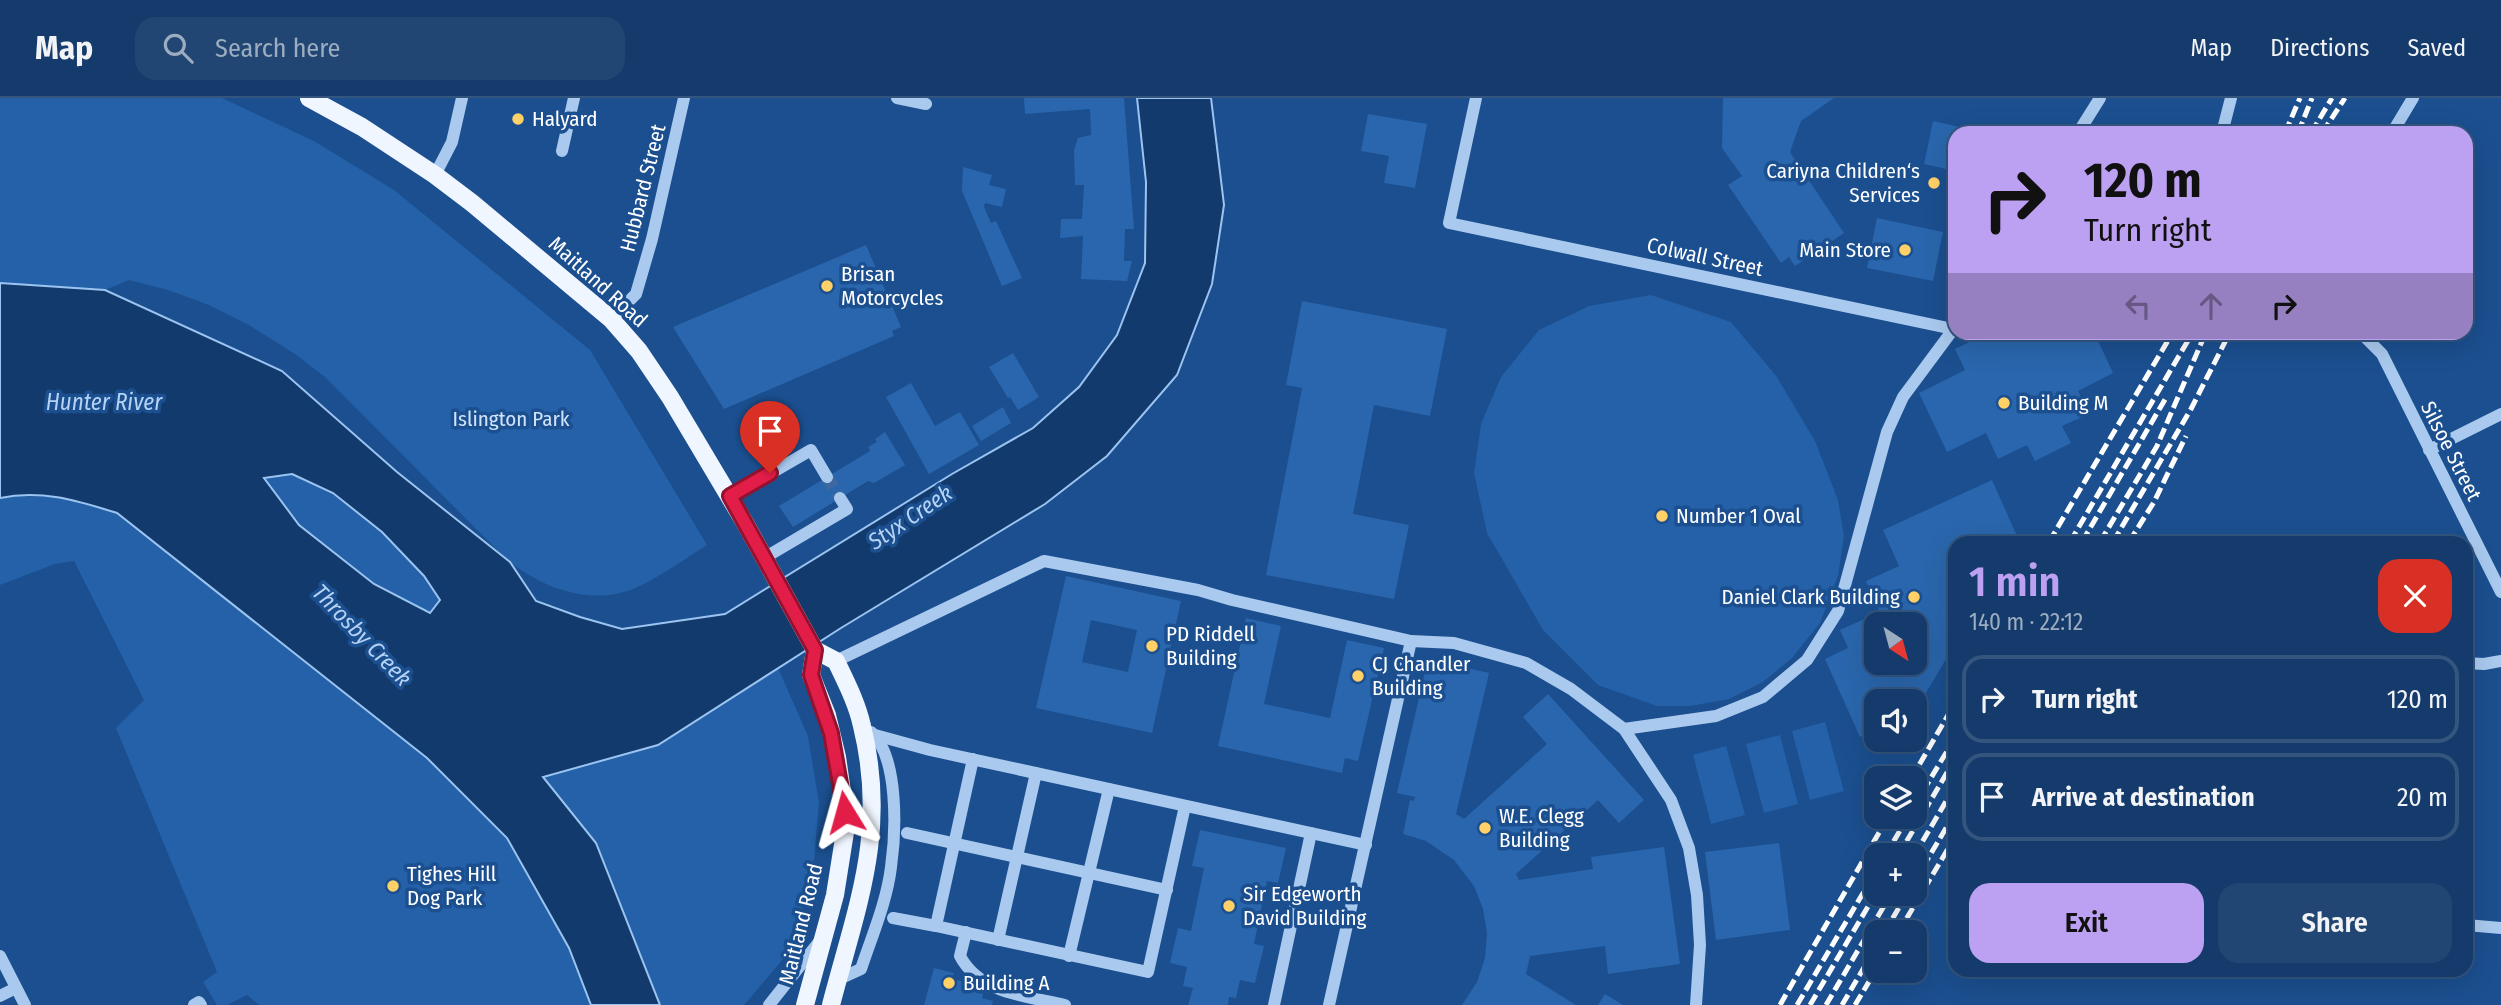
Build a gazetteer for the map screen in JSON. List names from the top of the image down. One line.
{"streets":{"main road":["Maitland Road"],"street":["Hubbard Street","Colwall Street","Silsoe Street"]},"crossings":[["Hubbard Street","Maitland Road"]],"water":["Hunter River","Styx Creek","Throsby Creek"],"parks":["Islington Park"],"places":["Halyard","Cariyna Children‘s Services","Main Store","Brisan Motorcycles","Building M","Number 1 Oval","Daniel Clark Building","PD Riddell Building","CJ Chandler Building","W.E. Clegg Building","Tighes Hill Dog Park","Sir Edgeworth David Building","Building A"],"north":"bottom right","page":{"header":"Map","search":"Search here","nav":["Map","Directions","Saved"],"turn":["120 m","Turn right"],"heading":["1 min","140 m · 22:12"],"map_buttons":["+","−"],"list":[{"name":"Turn right","value":"120 m"},{"name":"Arrive at destination","value":"20 m"}],"buttons":["Exit","Share"]}}
